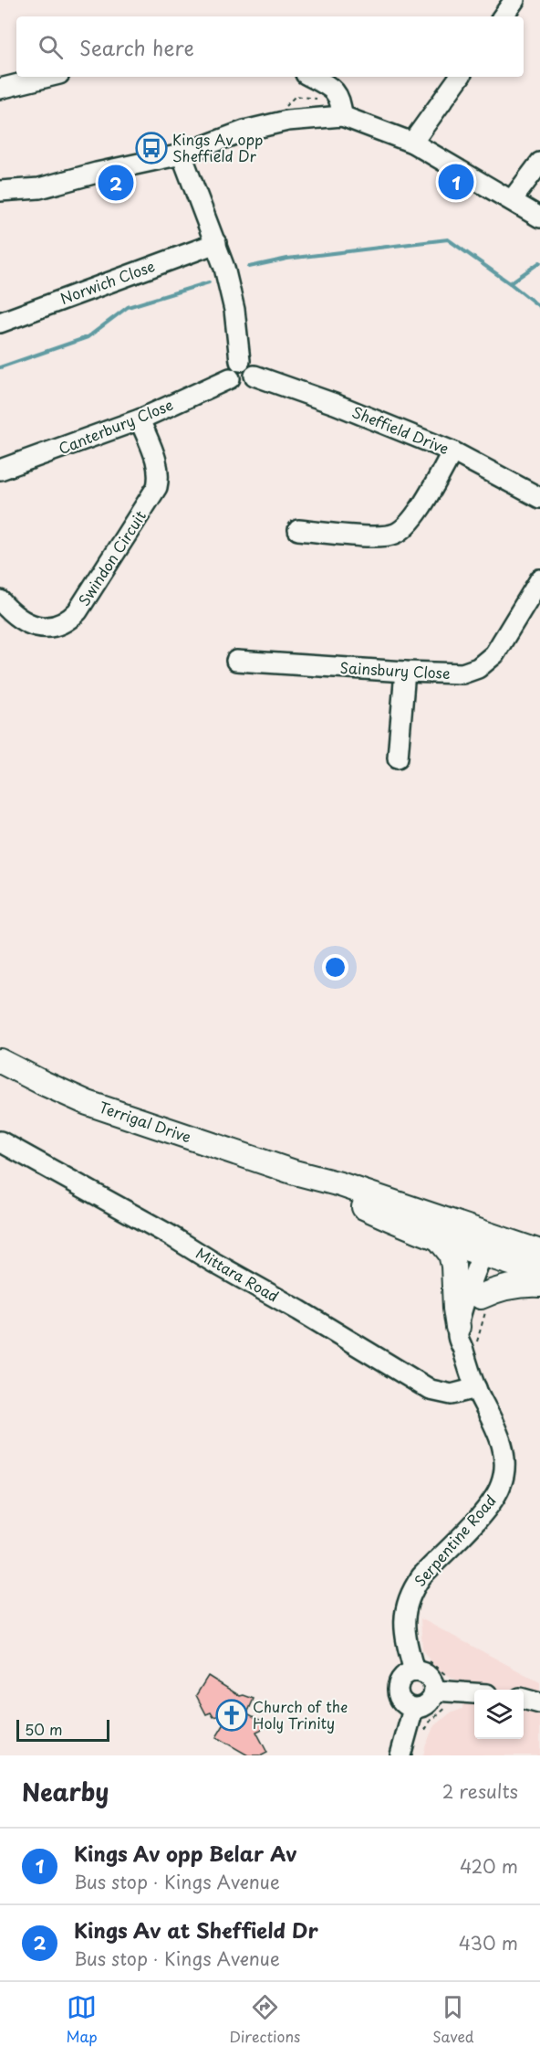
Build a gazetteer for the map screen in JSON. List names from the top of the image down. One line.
{"streets":{"main road":["Terrigal Drive"],"street":["Norwich Close","Canterbury Close","Sheffield Drive","Swindon Circuit","Sainsbury Close","Mittara Road","Serpentine Road"]},"crossings":[["Canterbury Close","Sheffield Drive"],["Canterbury Close","Swindon Circuit"],["Mittara Road","Serpentine Road"]],"places":{"bus stop":["Kings Av opp Sheffield Dr"],"church":["Church of the Holy Trinity"]},"scale_bar":"50 m","page":{"search":"Search here","pins":["1","2"],"scale":"50 m","heading":["Nearby","2 results"],"list":[{"mark":"1","name":"Kings Av opp Belar Av","note":"Bus stop · Kings Avenue","value":"420 m"},{"mark":"2","name":"Kings Av at Sheffield Dr","note":"Bus stop · Kings Avenue","value":"430 m"}],"nav":["Map","Directions","Saved"]}}
